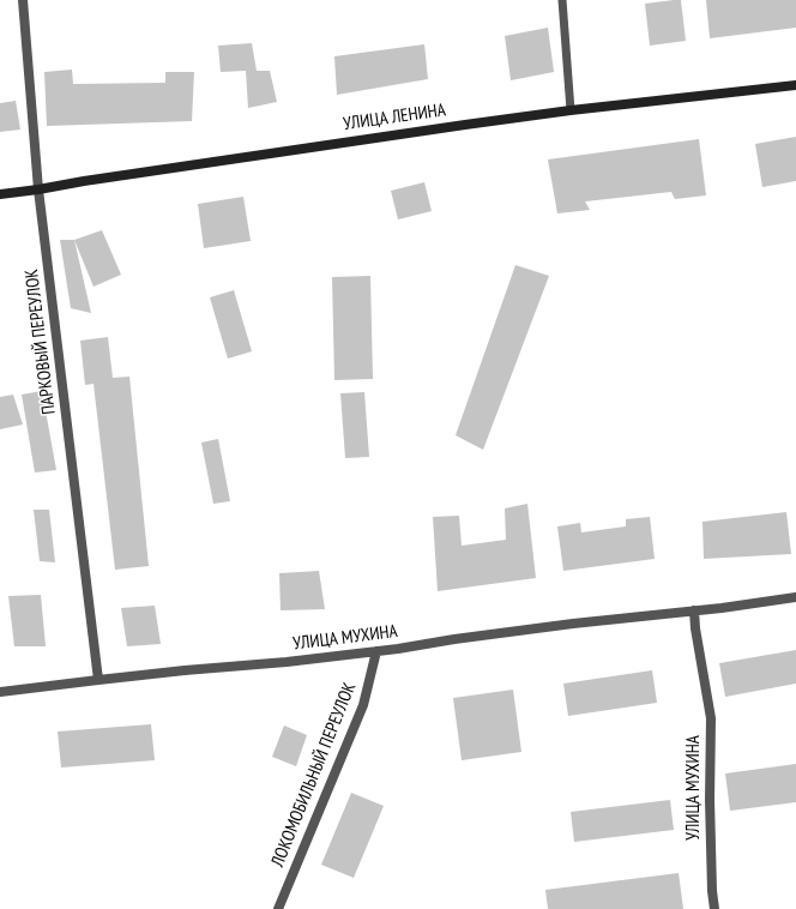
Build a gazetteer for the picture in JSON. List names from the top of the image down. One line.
{"streets":{"main road":["УЛИЦА ЛЕНИНА"],"street":["ПАРКОВЫЙ ПЕРЕУЛОК","УЛИЦА МУХИНА","ЛОКОМОБИЛЬНЫЙ ПЕРЕУЛОК"]},"crossings":[["УЛИЦА ЛЕНИНА","ПАРКОВЫЙ ПЕРЕУЛОК"],["ПАРКОВЫЙ ПЕРЕУЛОК","УЛИЦА МУХИНА"],["УЛИЦА МУХИНА","ЛОКОМОБИЛЬНЫЙ ПЕРЕУЛОК"]]}
